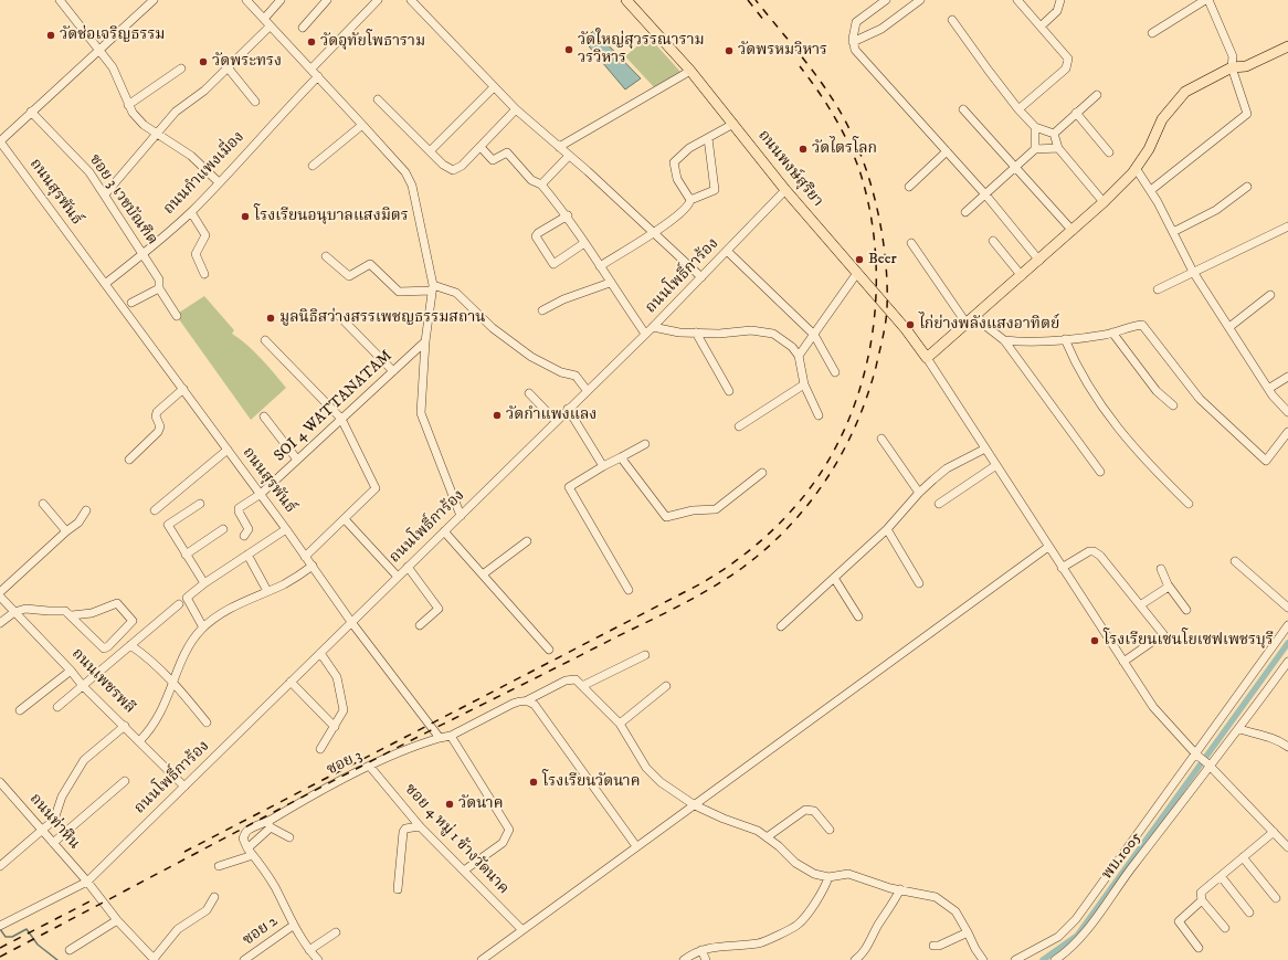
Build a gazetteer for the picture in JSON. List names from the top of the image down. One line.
{"streets":{"main road":["ถนนพงษ์สุริยา"],"street":["ถนนกำแพงเมี่อง","ถนนสุรพันธ์","ซอย 3 เวชบัณฑิต","ถนนโพธิ์การ้อง","SOI 4 WATTANATAM","ถนนเพชรพลี","ซอย 3","ถนนท่าหิน","ซอย 4 หมู่ 1 ข้างวัดนาค","พบ.1005","ซอย 2"]},"crossings":[["ถนนพงษ์สุริยา","ถนนโพธิ์การ้อง"],["ถนนกำแพงเมี่อง","ถนนสุรพันธ์"],["ถนนกำแพงเมี่อง","ซอย 3 เวชบัณฑิต"],["ถนนสุรพันธ์","ถนนโพธิ์การ้อง"],["ถนนสุรพันธ์","SOI 4 WATTANATAM"],["ถนนสุรพันธ์","ซอย 3"],["ถนนโพธิ์การ้อง","ถนนเพชรพลี"],["ถนนโพธิ์การ้อง","ถนนท่าหิน"],["ซอย 3","ซอย 4 หมู่ 1 ข้างวัดนาค"]],"places":["วัดช่อเจริญธรรม","วัดอุทัยโพธาราม","วัดใหญ่สุวรรณาราม วรวิหาร","วัดพรหมวิหาร","วัดพระทรง","วัดไตรโลก","โรงเรียนอนุบาลแสงมิตร","Beer","มูลนิธิสว่างสรรเพชญธรรมสถาน","ไก่ย่างพลังแสงอาทิตย์","วัดกำแพงแลง","โรงเรียนเซนโยเซฟเพชรบุรี","โรงเรียนวัดนาค","วัดนาค"]}
